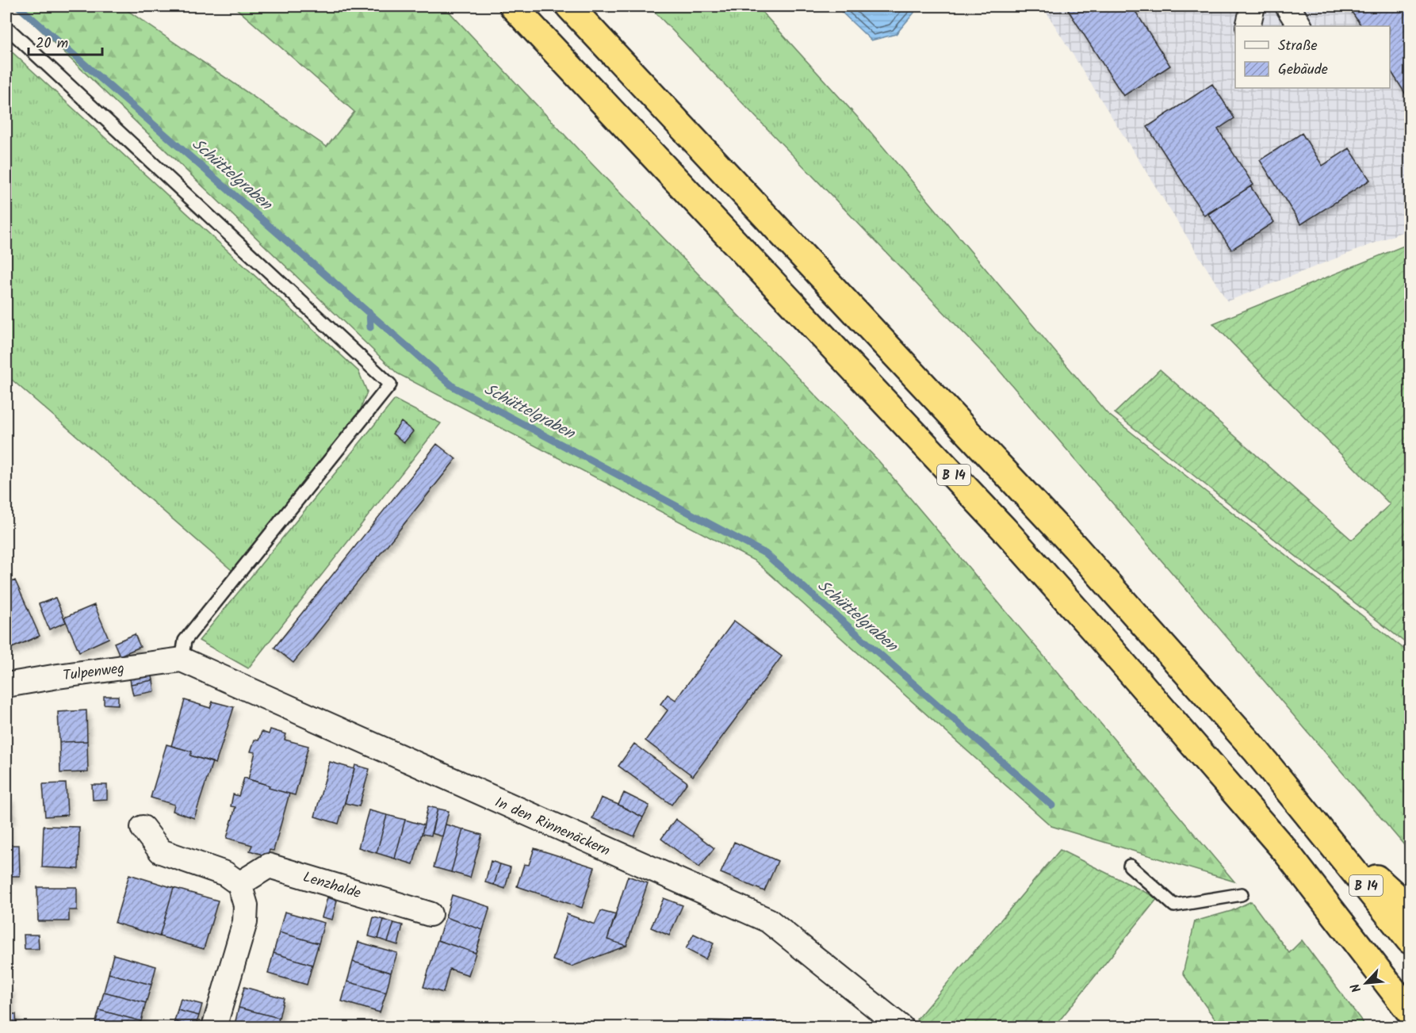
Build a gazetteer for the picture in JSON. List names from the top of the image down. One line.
{"streets":{"highway":["B 14"],"street":["Tulpenweg","In den Rinnenäckern","Lenzhalde"]},"crossings":[["Tulpenweg","In den Rinnenäckern"]],"water":["Schüttelgraben"],"legend":["Straße","Gebäude"],"scale_bar":"20 m","north":"bottom left"}
